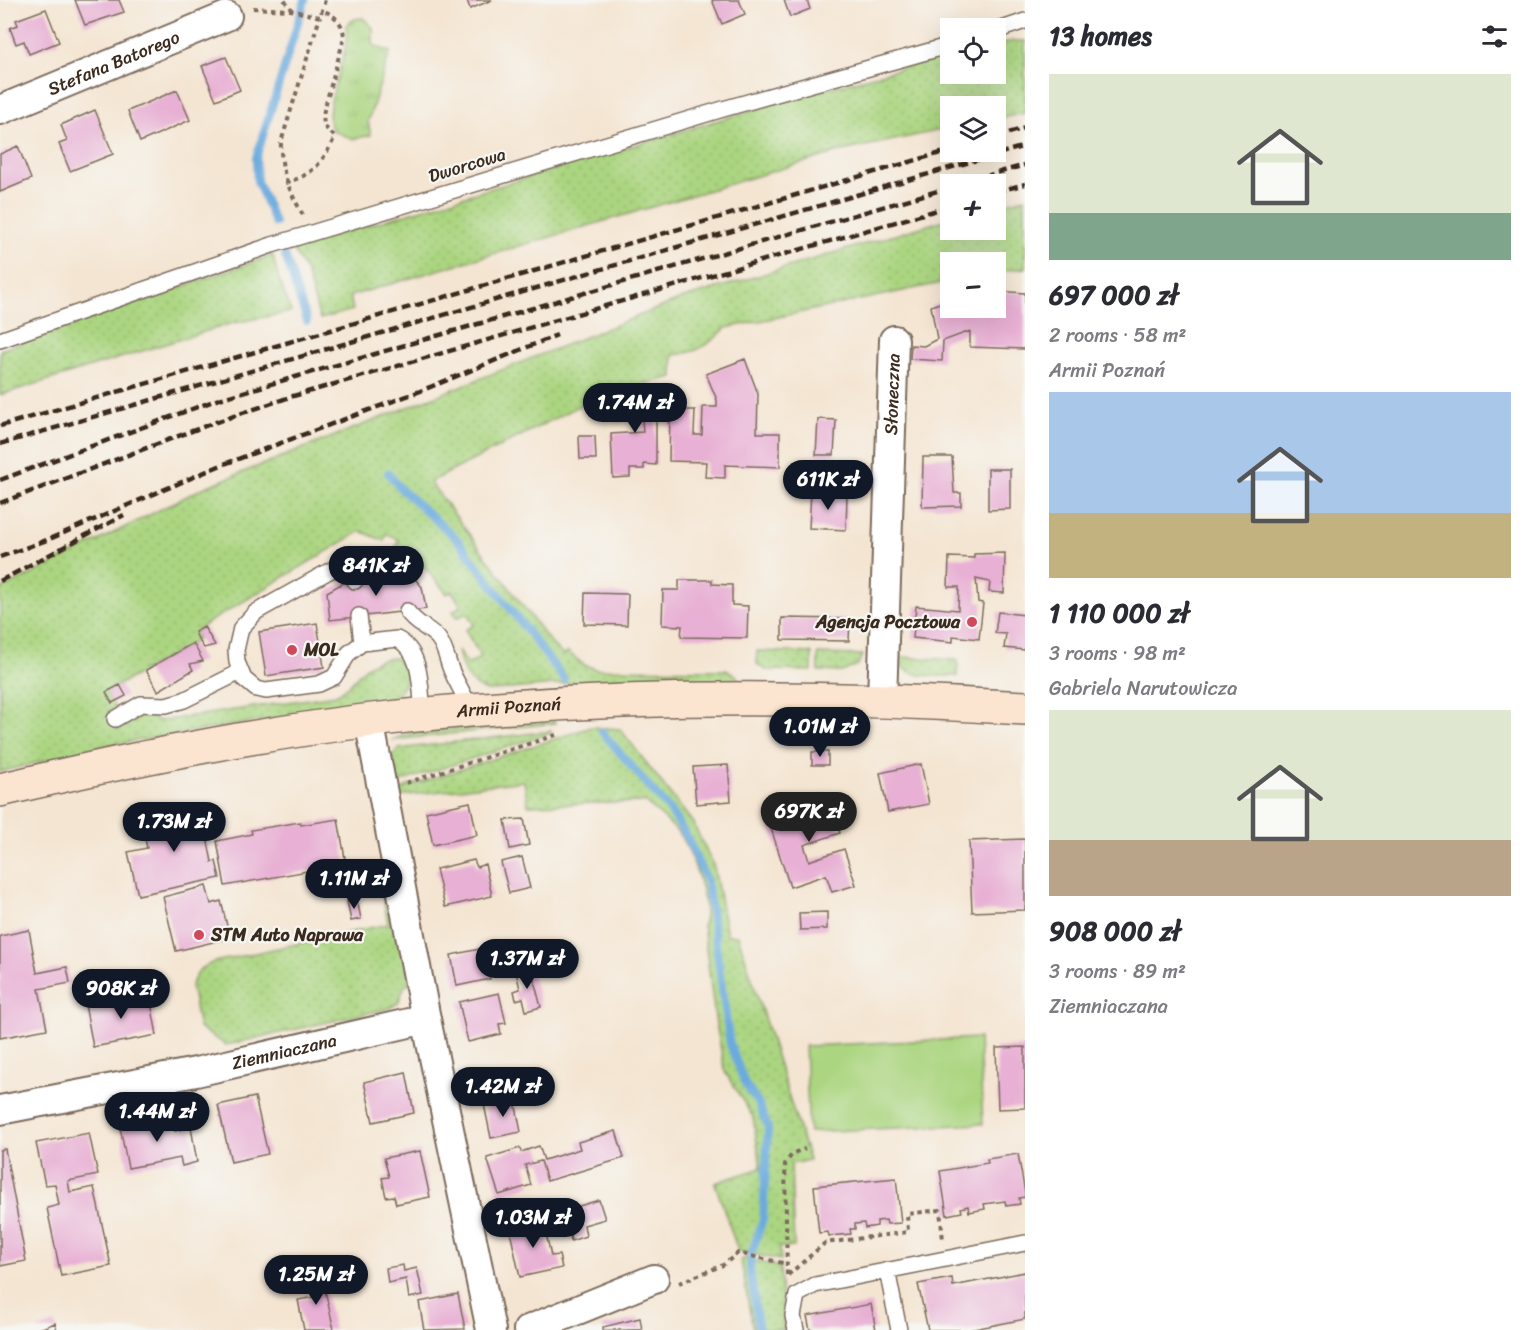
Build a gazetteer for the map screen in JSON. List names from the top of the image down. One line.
{"streets":{"main road":["Armii Poznań"],"street":["Stefana Batorego","Słoneczna","Ziemniaczana"],"lane":["Dworcowa"]},"crossings":[["Słoneczna","Armii Poznań"]],"places":["Agencja Pocztowa","MOL","STM Auto Naprawa"],"page":{"heading":"13 homes","map_buttons":["+","−"],"list":[{"name":"697 000 zł","note":"2 rooms · 58 m² · Armii Poznań"},{"name":"1 110 000 zł","note":"3 rooms · 98 m² · Gabriela Narutowicza"},{"name":"908 000 zł","note":"3 rooms · 89 m² · Ziemniaczana"}],"price":["1.74M zł","611K zł","841K zł","1.01M zł","697K zł","1.73M zł","1.11M zł","1.37M zł","908K zł","1.42M zł","1.44M zł","1.03M zł","1.25M zł"]}}
